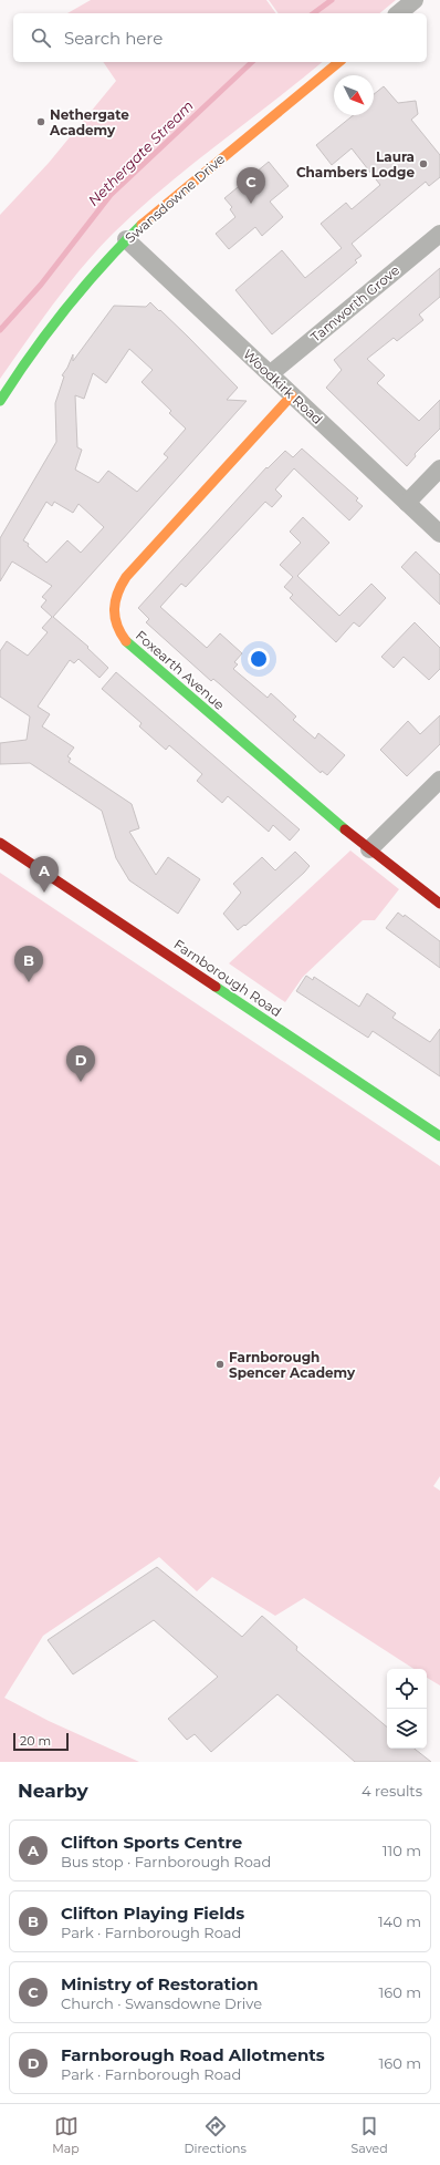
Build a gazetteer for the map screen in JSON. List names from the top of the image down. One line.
{"streets":{"street":["Swansdowne Drive","Tamworth Grove","Woodkirk Road","Foxearth Avenue","Farnborough Road"]},"crossings":[["Swansdowne Drive","Woodkirk Road"],["Tamworth Grove","Woodkirk Road"],["Woodkirk Road","Foxearth Avenue"]],"water":["Nethergate Stream"],"places":["Nethergate Academy","Laura Chambers Lodge","Farnborough Spencer Academy"],"scale_bar":"20 m","north":"bottom right","page":{"search":"Search here","pins":["C","A","B","D"],"scale":"20 m","heading":["Nearby","4 results"],"list":[{"mark":"A","name":"Clifton Sports Centre","note":"Bus stop · Farnborough Road","value":"110 m"},{"mark":"B","name":"Clifton Playing Fields","note":"Park · Farnborough Road","value":"140 m"},{"mark":"C","name":"Ministry of Restoration","note":"Church · Swansdowne Drive","value":"160 m"},{"mark":"D","name":"Farnborough Road Allotments","note":"Park · Farnborough Road","value":"160 m"}],"nav":["Map","Directions","Saved"]}}
